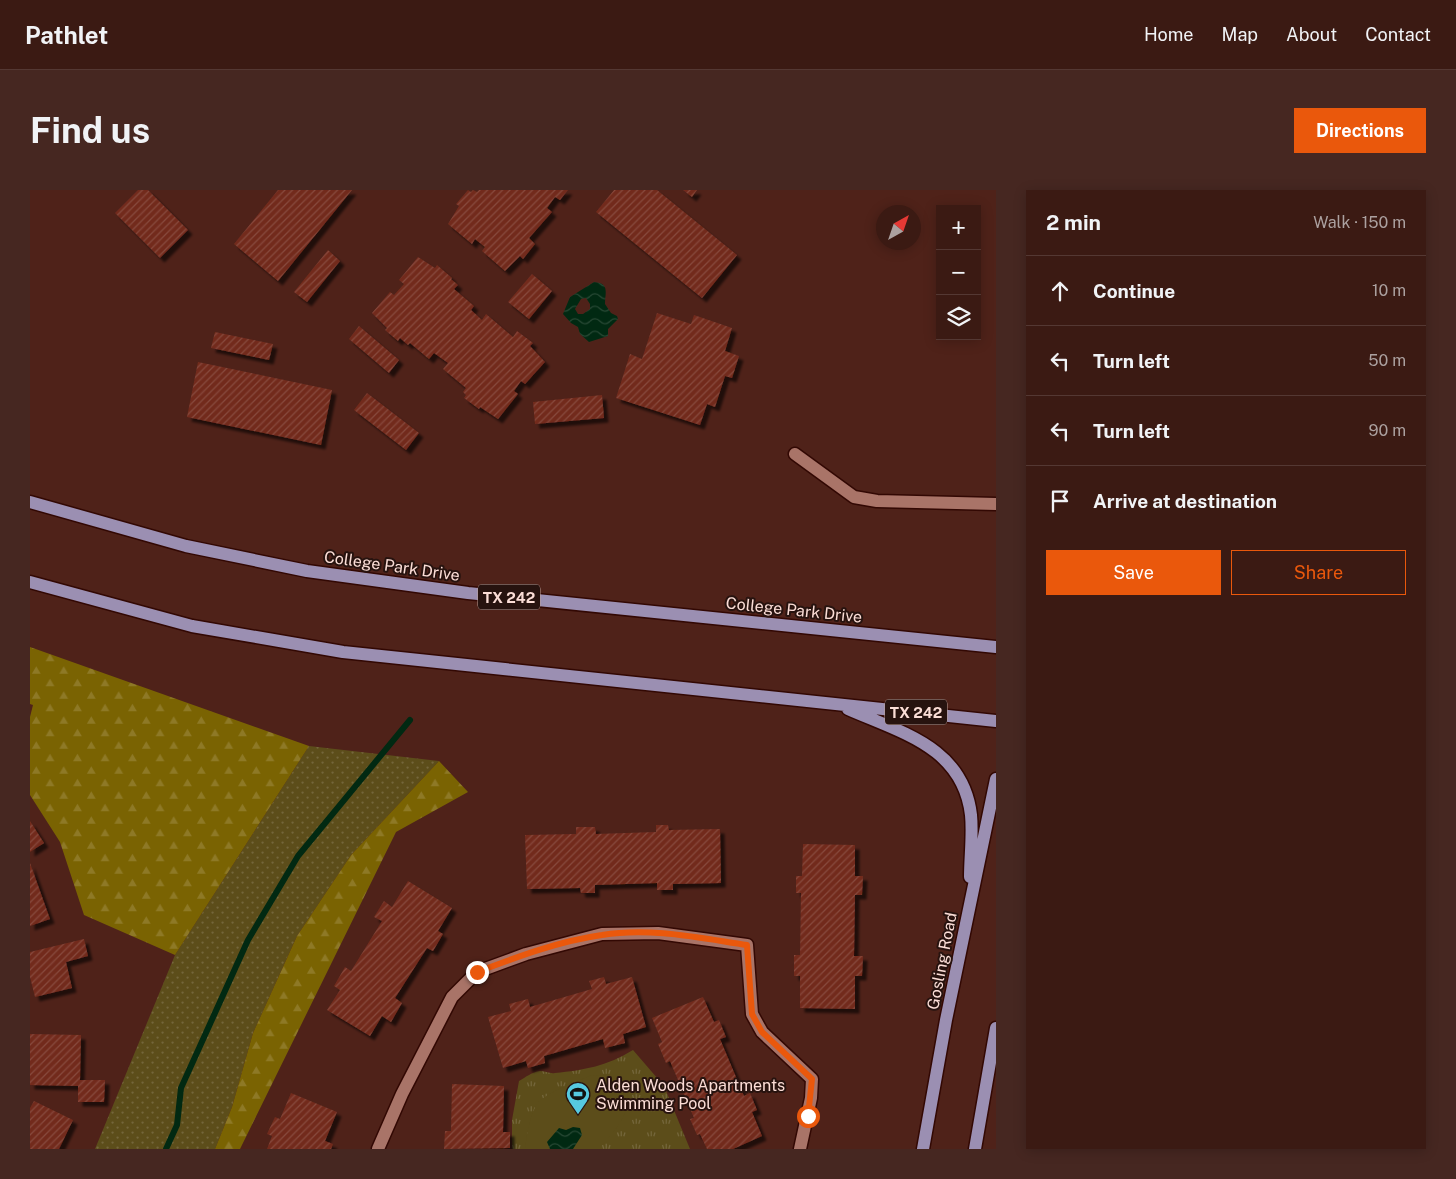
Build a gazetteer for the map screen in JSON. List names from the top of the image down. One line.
{"streets":{"main road":["College Park Drive","TX 242","Gosling Road"]},"places":{"sports":["Alden Woods Apartments Swimming Pool"]},"north":"top right","page":{"header":"Pathlet","nav":["Home","Map","About","Contact"],"buttons":["Directions",["Save","Share"]],"title":"Find us","heading":["2 min","Walk · 150 m"],"map_buttons":["+","−"],"list":[["Continue","10 m"],["Turn left","50 m"],["Turn left","90 m"],"Arrive at destination"]}}
